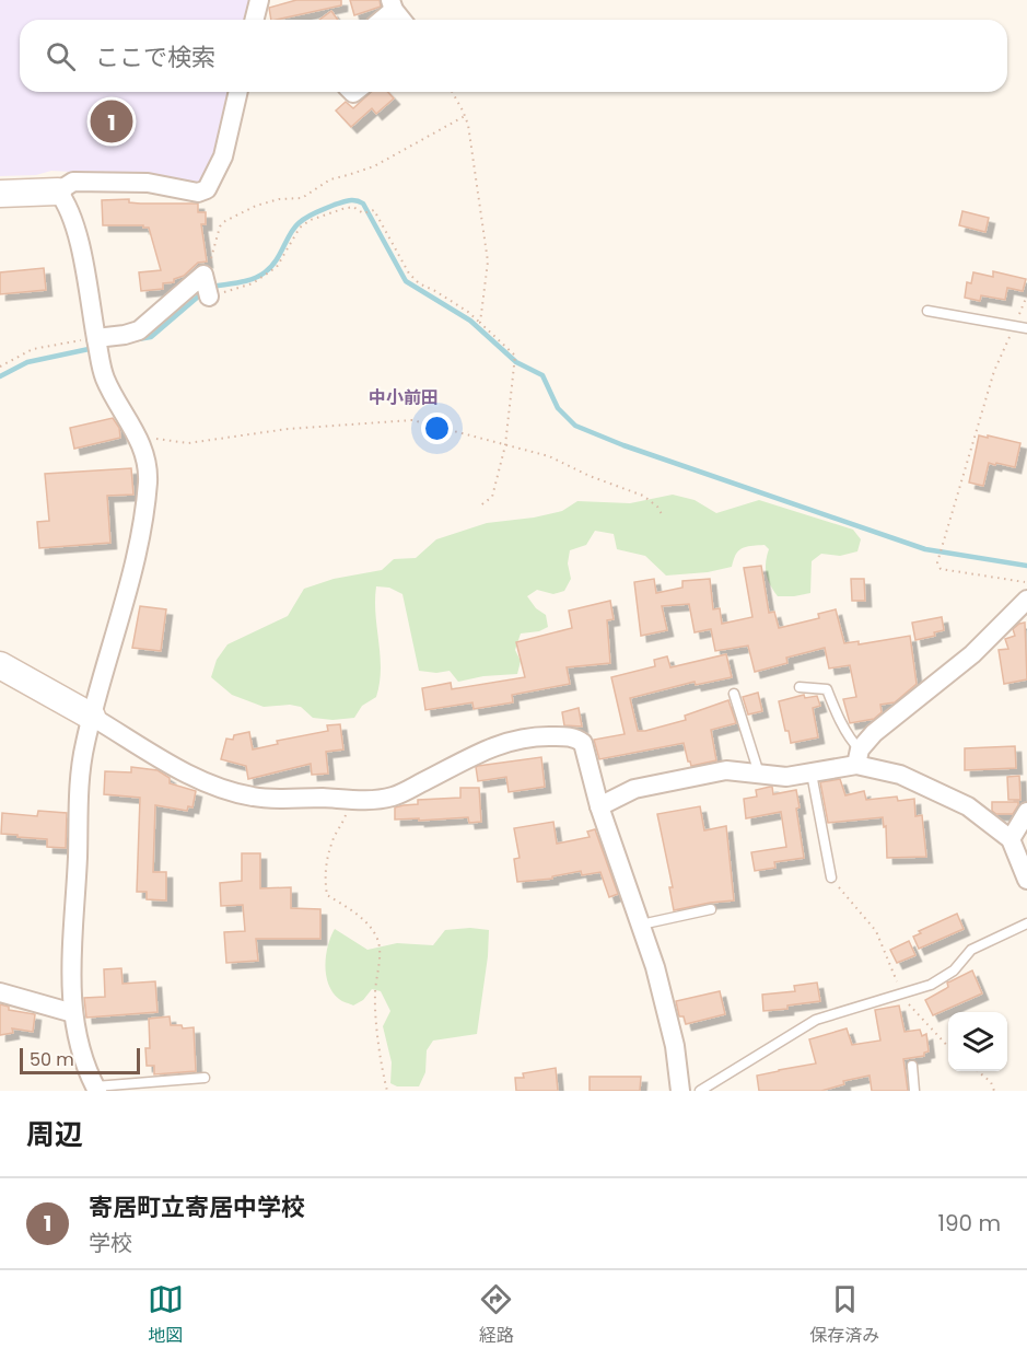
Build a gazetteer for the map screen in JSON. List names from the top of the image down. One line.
{"districts":["中小前田"],"scale_bar":"50 m","page":{"search":"ここで検索","pins":"1","scale":"50 m","heading":"周辺","list":[{"mark":"1","name":"寄居町立寄居中学校","note":"学校","value":"190 m"}],"nav":["地図","経路","保存済み"]}}
